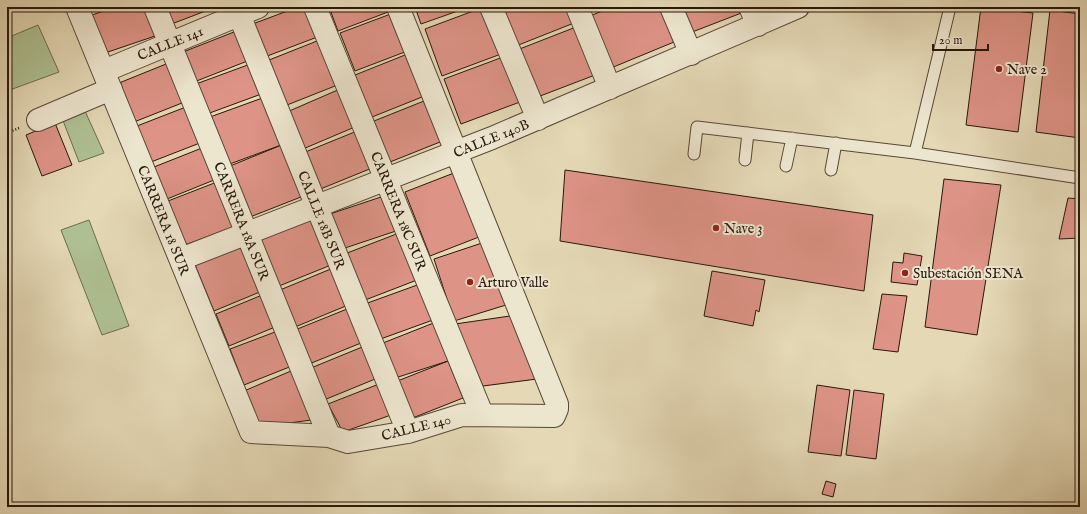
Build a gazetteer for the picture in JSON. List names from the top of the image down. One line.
{"streets":{"street":["CALLE 141","CALLE 140B","CARRERA 18C SUR","CARRERA 18 SUR","CALLE 18B SUR","CARRERA 18A SUR","CALLE 140"]},"crossings":[["CALLE 141","CARRERA 18 SUR"],["CALLE 141","CALLE 18B SUR"],["CALLE 141","CARRERA 18A SUR"],["CALLE 140B","CARRERA 18C SUR"],["CALLE 140B","CARRERA 18 SUR"],["CALLE 140B","CALLE 18B SUR"],["CALLE 140B","CARRERA 18A SUR"],["CALLE 140B","CALLE 140"],["CARRERA 18C SUR","CALLE 140"],["CARRERA 18 SUR","CALLE 140"],["CALLE 18B SUR","CALLE 140"],["CARRERA 18A SUR","CALLE 140"]],"places":["Nave 2","Nave 3","Subestación SENA","Arturo Valle"],"scale_bar":"20 m"}
